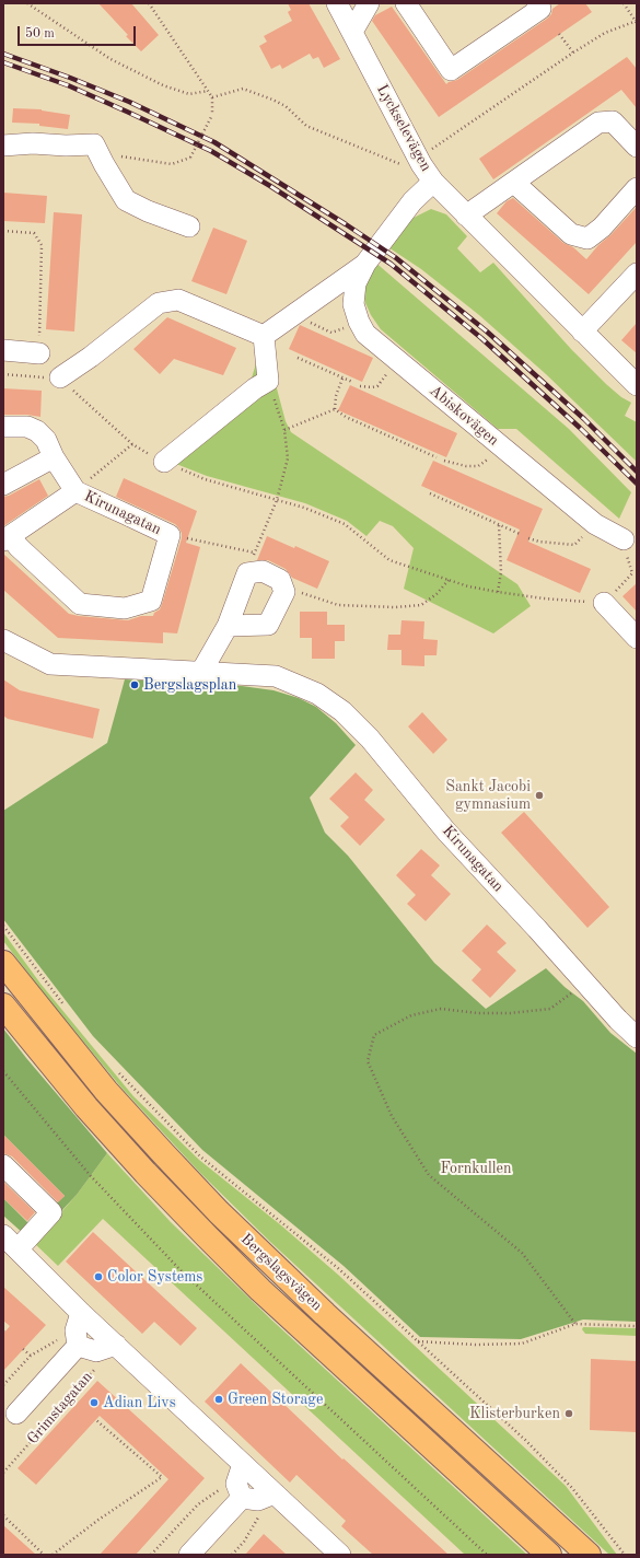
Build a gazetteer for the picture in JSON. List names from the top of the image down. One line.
{"streets":{"main road":["Bergslagsvägen"],"street":["Lyckselevägen","Abiskovägen","Kirunagatan"],"path":["Grimstagatan"]},"crossings":[["Lyckselevägen","Abiskovägen"]],"parks":["Fornkullen"],"places":["Bergslagsplan","Sankt Jacobi gymnasium","Color Systems","Green Storage","Adian Livs","Klisterburken"],"scale_bar":"50 m"}
